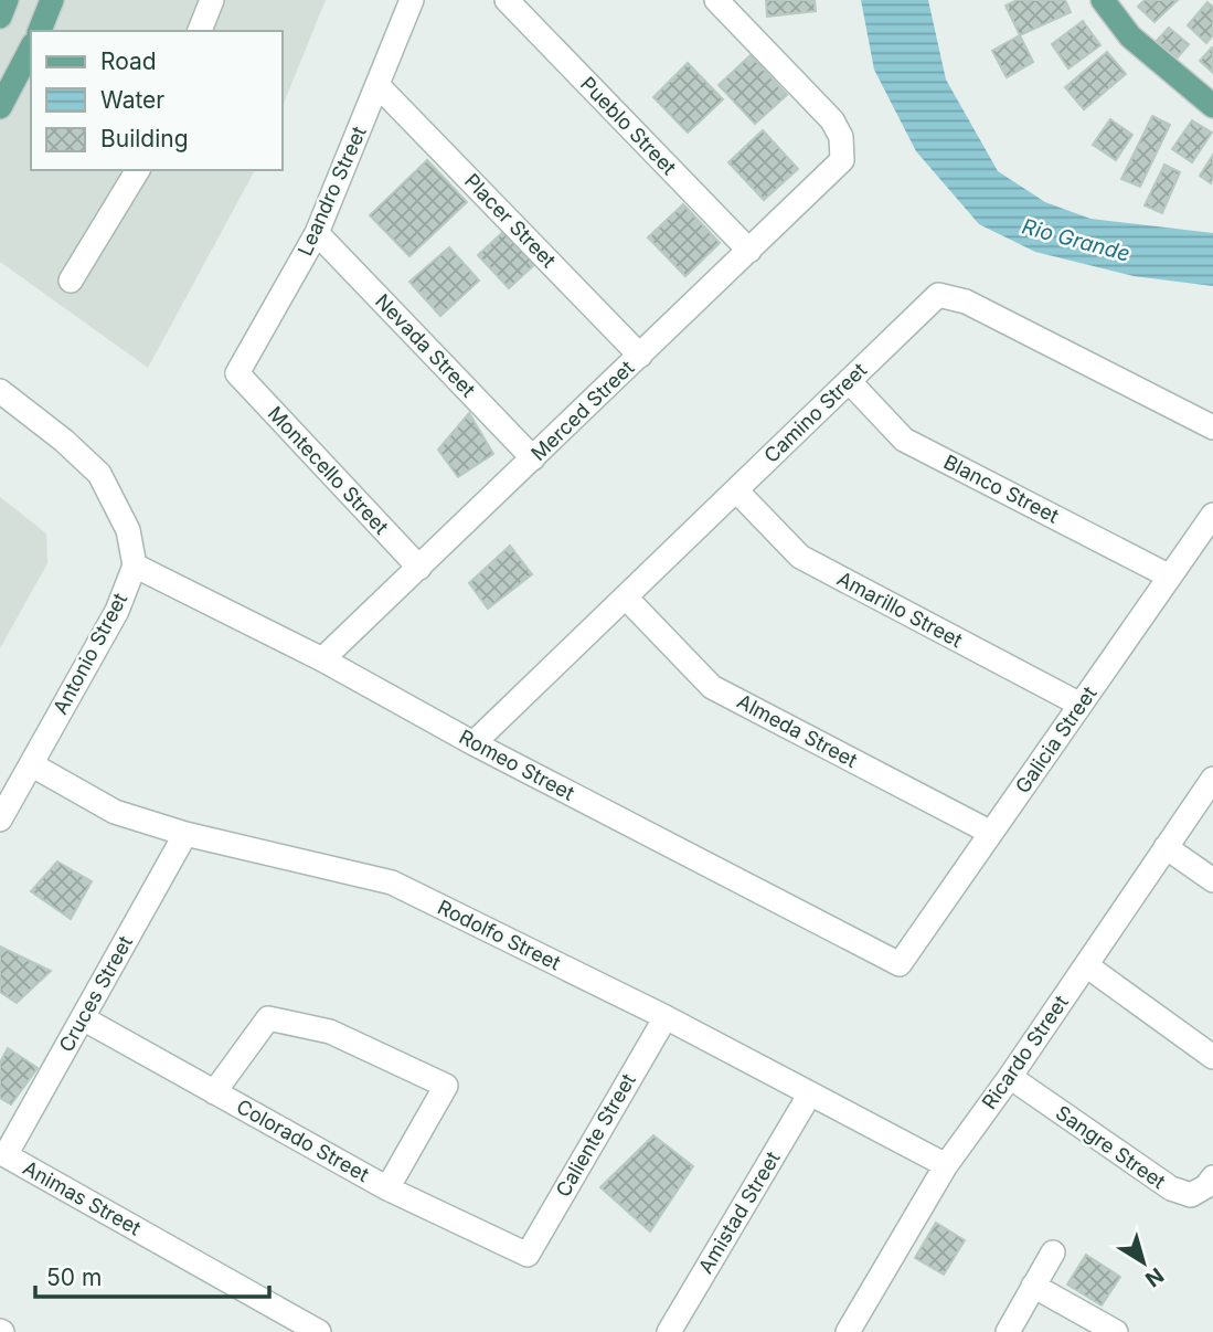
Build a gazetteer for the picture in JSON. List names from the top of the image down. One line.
{"streets":{"street":["Pueblo Street","Leandro Street","Placer Street","Nevada Street","Merced Street","Camino Street","Montecello Street","Blanco Street","Amarillo Street","Antonio Street","Almeda Street","Galicia Street","Romeo Street","Rodolfo Street","Cruces Street","Ricardo Street","Caliente Street","Colorado Street","Sangre Street","Animas Street","Amistad Street"]},"crossings":[["Pueblo Street","Merced Street"],["Leandro Street","Placer Street"],["Leandro Street","Nevada Street"],["Leandro Street","Montecello Street"],["Placer Street","Merced Street"],["Nevada Street","Merced Street"],["Merced Street","Montecello Street"],["Merced Street","Romeo Street"],["Camino Street","Blanco Street"],["Camino Street","Amarillo Street"],["Camino Street","Almeda Street"],["Camino Street","Romeo Street"],["Blanco Street","Galicia Street"],["Amarillo Street","Galicia Street"],["Antonio Street","Romeo Street"],["Antonio Street","Rodolfo Street"],["Almeda Street","Galicia Street"],["Galicia Street","Romeo Street"],["Rodolfo Street","Cruces Street"],["Rodolfo Street","Ricardo Street"],["Rodolfo Street","Caliente Street"],["Rodolfo Street","Amistad Street"],["Cruces Street","Colorado Street"],["Cruces Street","Animas Street"],["Ricardo Street","Sangre Street"],["Caliente Street","Colorado Street"]],"water":["Rio Grande"],"legend":["Road","Water","Building"],"scale_bar":"50 m","north":"bottom right"}
